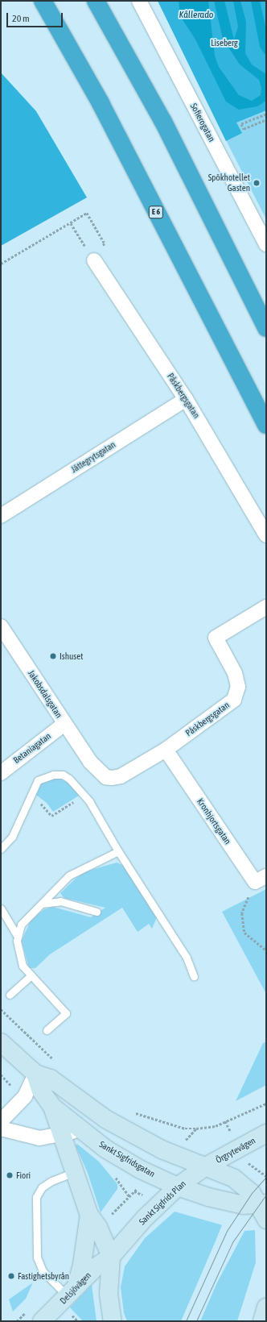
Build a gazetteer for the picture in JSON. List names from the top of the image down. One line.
{"streets":{"highway":["E 6"],"street":["Sofierogatan","Påskbergsgatan","Jättegrytsgatan","Jakobsdalsgatan","Betaniagatan","Kronhjortsgatan","Örgrytevägen","Sankt Sigfridsgatan","Sankt Sigfrids Plan","Delsjövägen"]},"crossings":[["Påskbergsgatan","Jättegrytsgatan"],["Påskbergsgatan","Jakobsdalsgatan"],["Påskbergsgatan","Kronhjortsgatan"],["Jakobsdalsgatan","Betaniagatan"],["Örgrytevägen","Sankt Sigfridsgatan"],["Örgrytevägen","Sankt Sigfrids Plan"],["Sankt Sigfridsgatan","Sankt Sigfrids Plan"],["Sankt Sigfridsgatan","Delsjövägen"],["Sankt Sigfrids Plan","Delsjövägen"]],"water":["Kållerado"],"parks":["Liseberg"],"places":["Spökhotellet Gasten","Ishuset","Fiori","Fastighetsbyrån"],"scale_bar":"20 m"}
